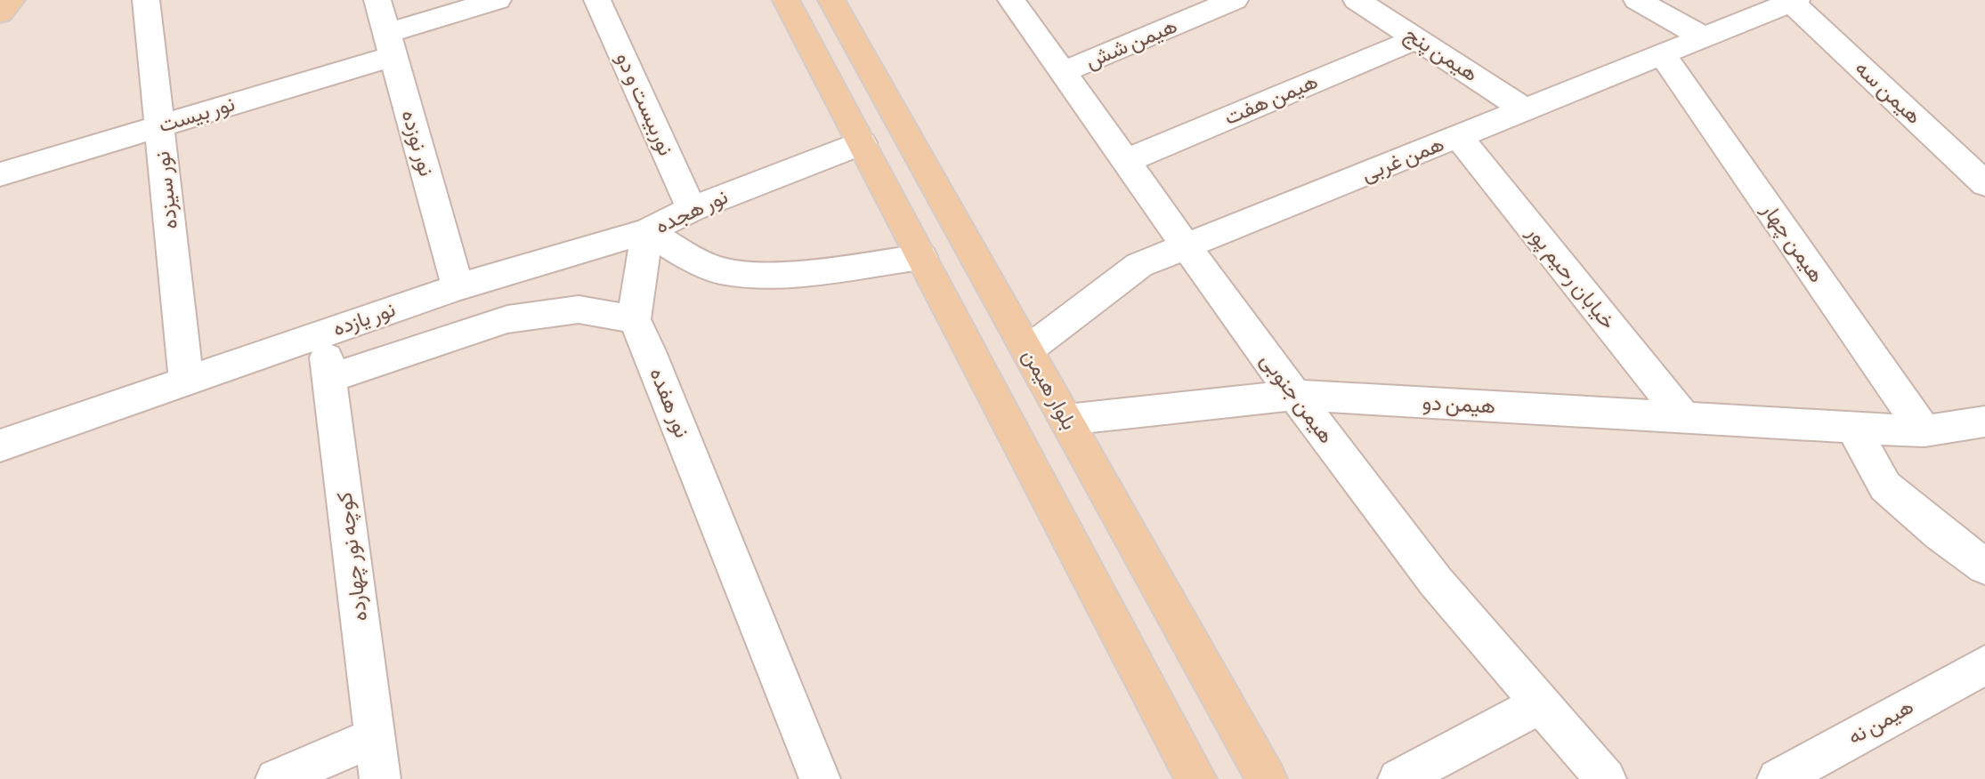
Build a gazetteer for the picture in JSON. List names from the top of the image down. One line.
{"streets":{"main road":["بلوار هیمن"],"street":["هیمن شش","هیمن پنج","هیمن سه","هیمن هفت","نوربیست و دو","نور بیست","نور نوزده","همن غربی","نور سیزده","نور هجده","هیمن چهار","خیابان رحیم پور","نور یازده","هیمن جنوبی","نور هفده","هیمن دو","کوچه نور چهارده","هیمن نه"]},"crossings":[["هیمن شش","هیمن جنوبی"],["هیمن پنج","هیمن هفت"],["هیمن پنج","همن غربی"],["هیمن سه","همن غربی"],["هیمن هفت","هیمن جنوبی"],["نوربیست و دو","نور هجده"],["نور بیست","نور نوزده"],["نور بیست","نور سیزده"],["نور نوزده","نور یازده"],["همن غربی","هیمن چهار"],["همن غربی","خیابان رحیم پور"],["همن غربی","بلوار هیمن"],["همن غربی","هیمن جنوبی"],["نور سیزده","نور یازده"],["نور هجده","نور یازده"],["هیمن چهار","هیمن دو"],["خیابان رحیم پور","هیمن دو"],["نور یازده","کوچه نور چهارده"],["بلوار هیمن","هیمن دو"],["هیمن جنوبی","هیمن دو"]]}
